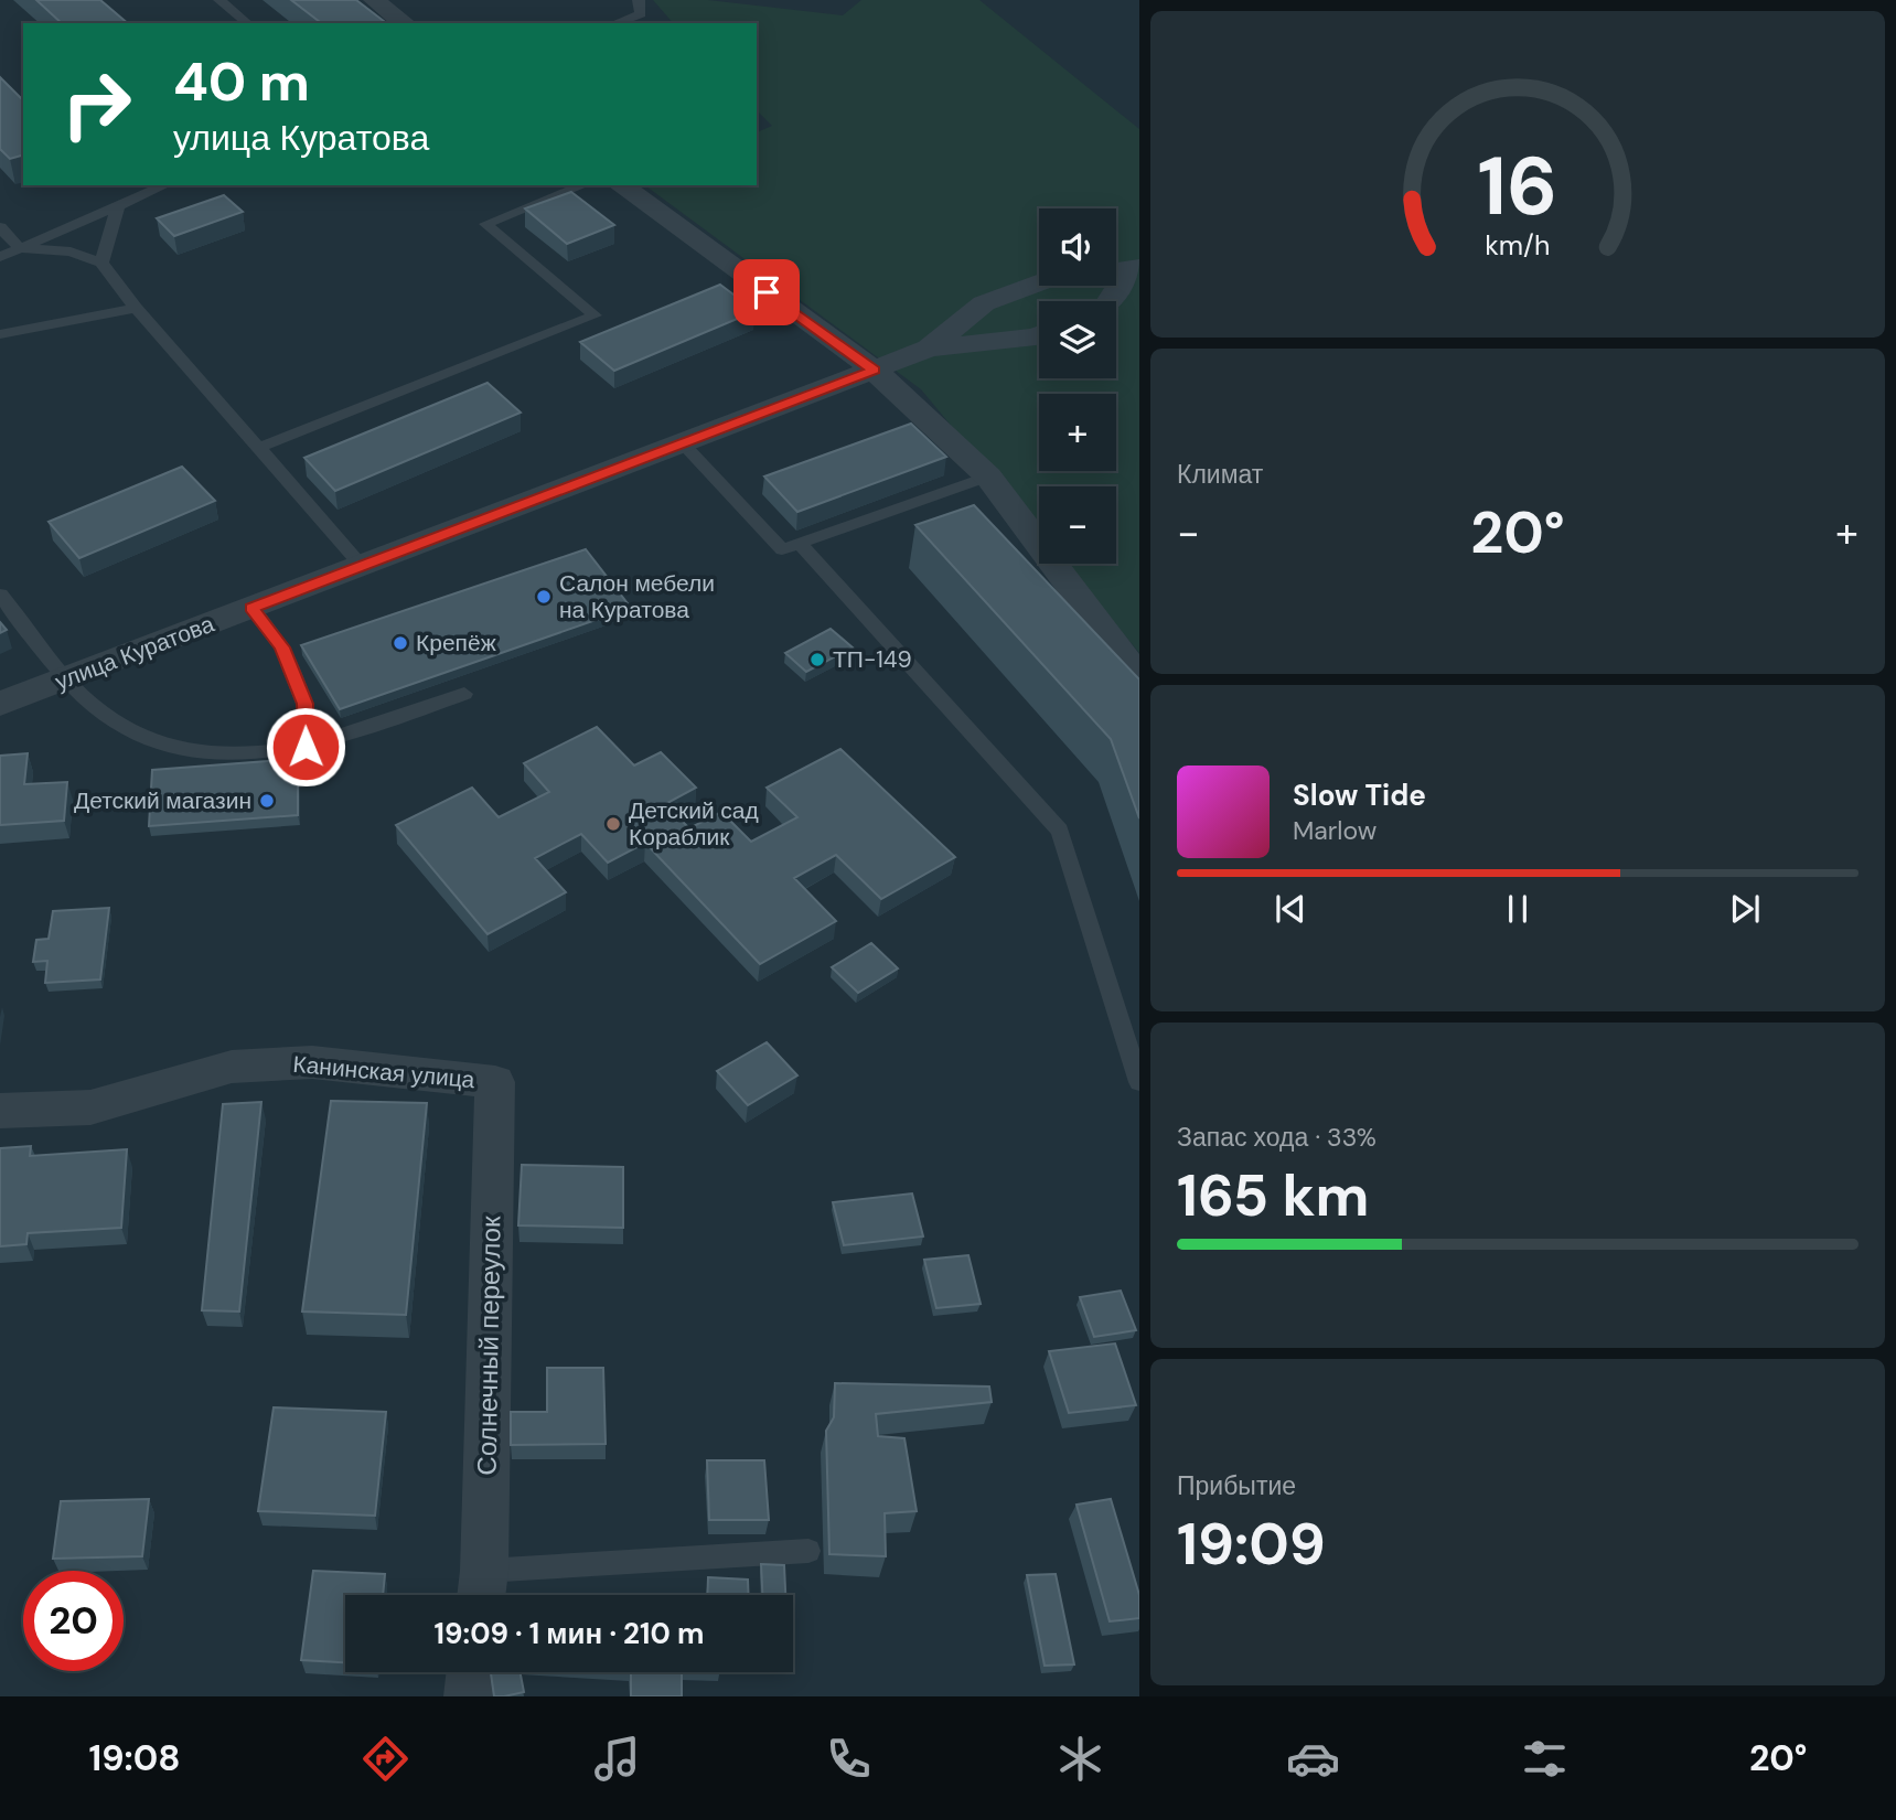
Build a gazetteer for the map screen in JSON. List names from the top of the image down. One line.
{"streets":{"street":["улица Куратова","Канинская улица","Солнечный переулок"]},"crossings":[["Канинская улица","Солнечный переулок"]],"places":["Салон мебели на Куратова","Крепёж","ТП-149","Детский магазин","Детский сад Кораблик"],"page":{"turn":["40 m","улица Куратова"],"map_buttons":["+","−"],"tile":["Климат",["Запас хода · 33%","165 km"],["Прибытие","19:09"]],"heat":["−","20°","+"],"song":["Slow Tide","Marlow"],"limit":"20","trip":"19:09 · 1 мин · 210 m","tabs":["19:08","20°"],"gauge":["16","km/h"]}}
